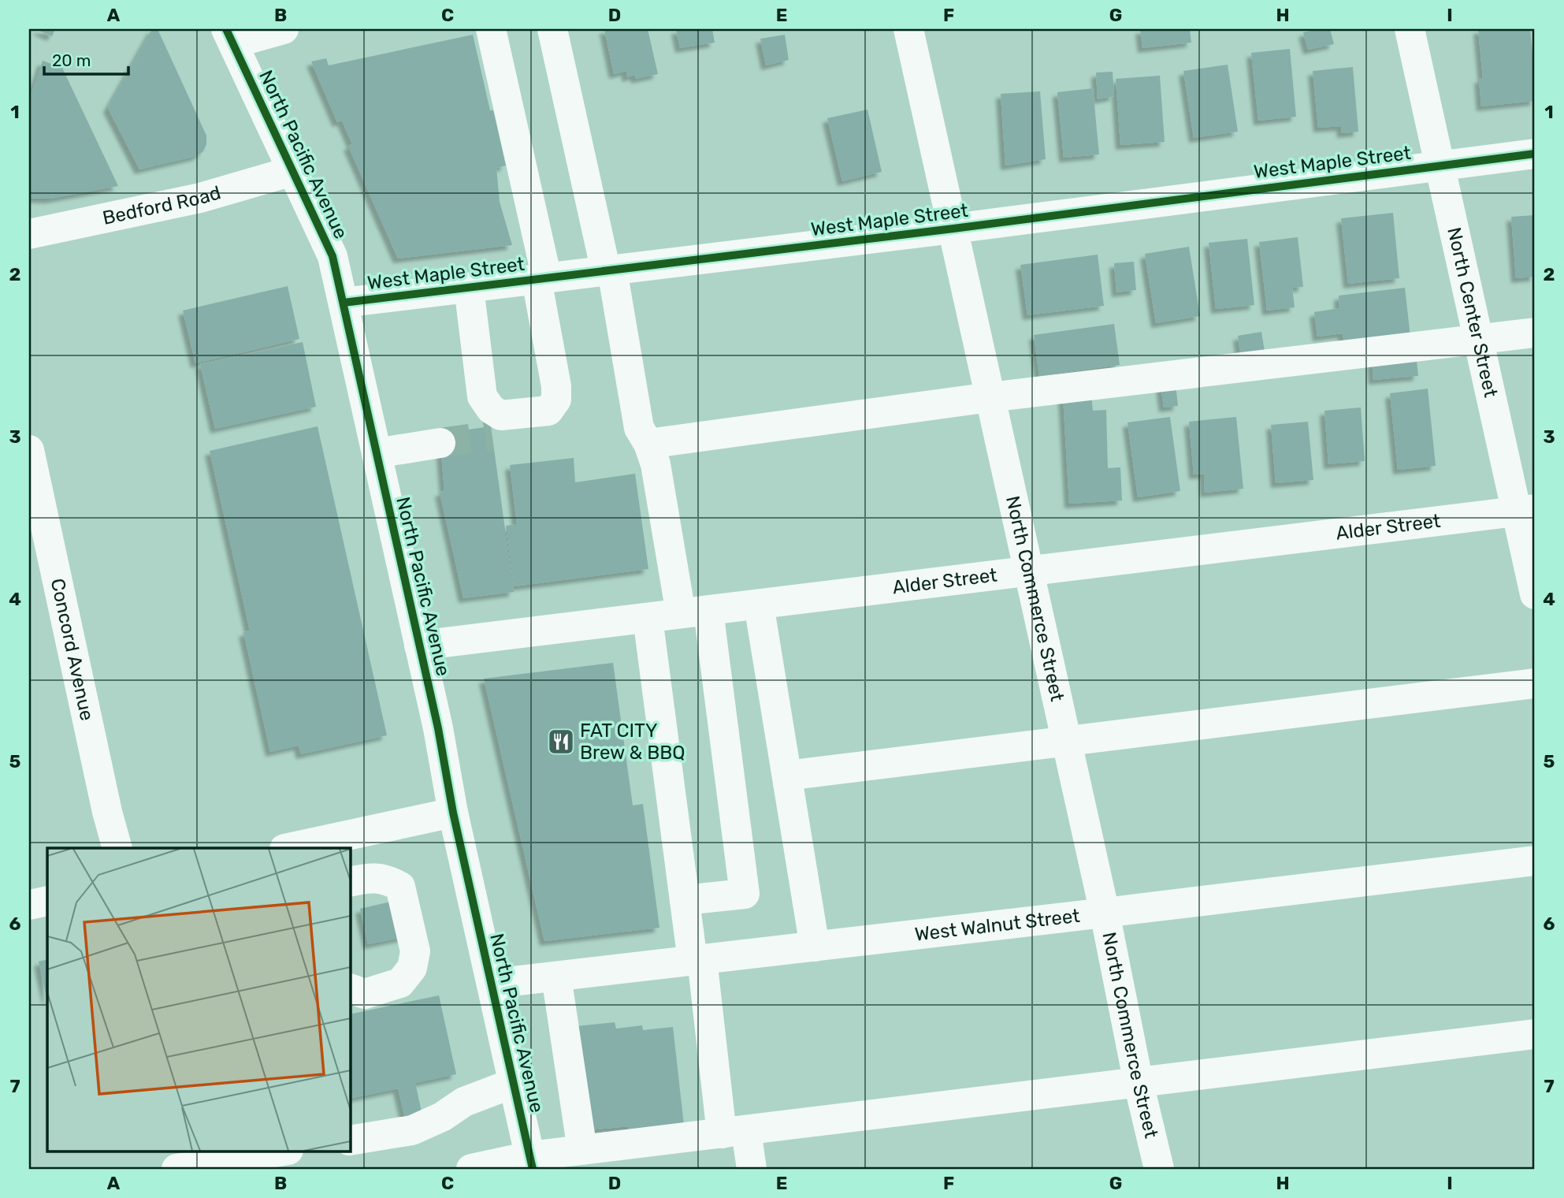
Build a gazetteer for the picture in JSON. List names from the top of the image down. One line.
{"streets":{"street":["North Pacific Avenue","West Maple Street","Bedford Road","North Center Street","Alder Street","North Commerce Street","Concord Avenue","West Walnut Street"]},"crossings":[["North Pacific Avenue","West Maple Street"],["North Pacific Avenue","Bedford Road"],["North Pacific Avenue","Alder Street"],["North Pacific Avenue","West Walnut Street"],["West Maple Street","North Center Street"],["West Maple Street","North Commerce Street"],["North Center Street","Alder Street"],["Alder Street","North Commerce Street"],["North Commerce Street","West Walnut Street"]],"places":{"restaurant":["FAT CITY Brew & BBQ"]},"scale_bar":"20 m","grid":{"columns":["A","B","C","D","E","F","G","H","I"],"rows":["1","2","3","4","5","6","7"]}}
